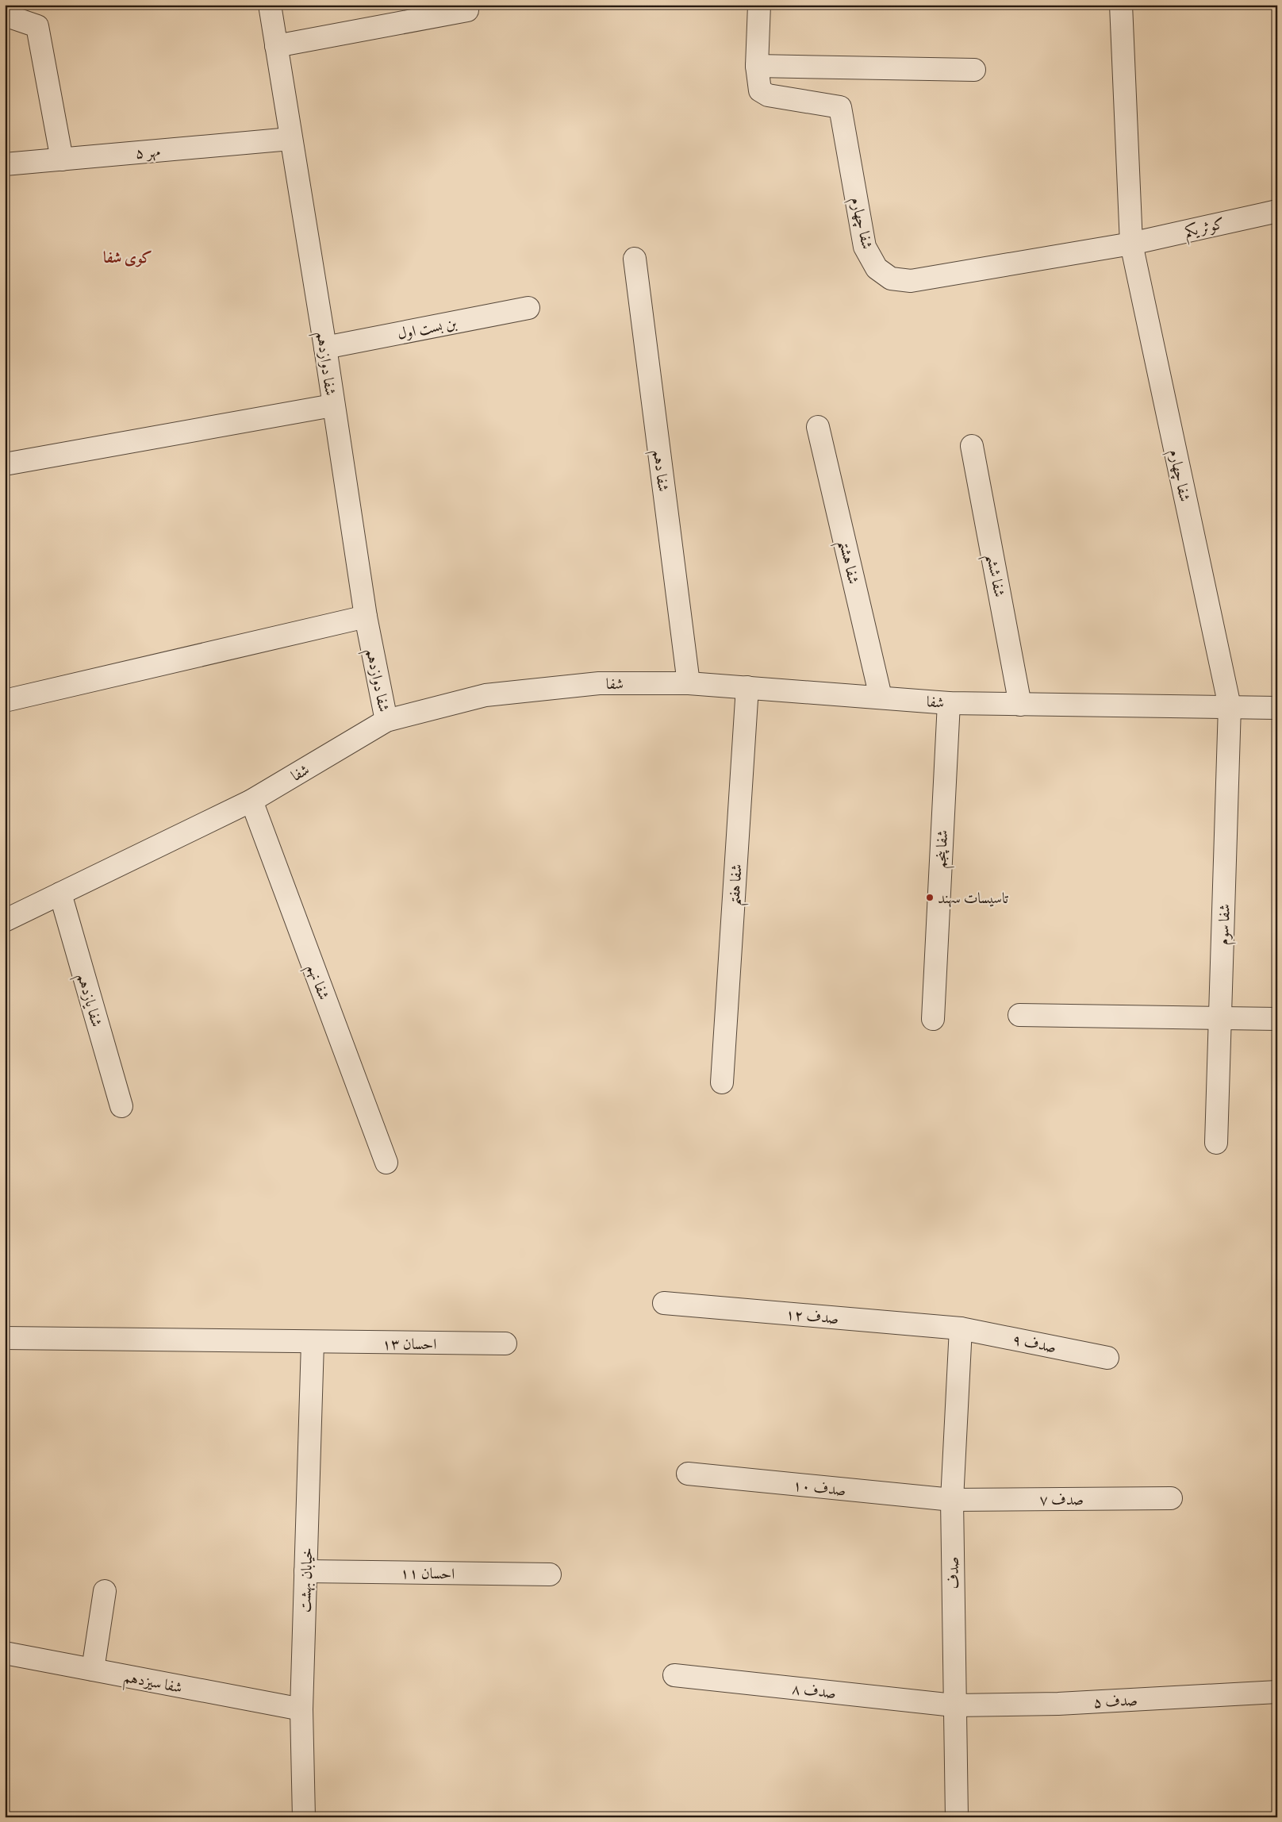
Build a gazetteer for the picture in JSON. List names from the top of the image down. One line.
{"streets":{"street":["مهر ۵","شفا چهارم","کوثر یکم","بن بست اول","شفا دوازدهم","شفا دهم","شفا هشتم","شفا ششم","شفا","شفا پنجم","شفا هفتم","شفا سوم","شفا نهم","شفا یازدهم","صدف ۱۲","صدف ۹","احسان ۱۳","صدف ۱۰","صدف ۷","احسان ۱۱","صدف","خیابان بهشت","شفا سیزدهم","صدف ۸","صدف ۵"]},"crossings":[["مهر ۵","شفا دوازدهم"],["شفا چهارم","کوثر یکم"],["شفا چهارم","شفا"],["شفا چهارم","شفا سوم"],["بن بست اول","شفا دوازدهم"],["شفا دوازدهم","شفا"],["شفا دهم","شفا"],["شفا هشتم","شفا"],["شفا ششم","شفا"],["شفا","شفا پنجم"],["شفا","شفا هفتم"],["شفا","شفا سوم"],["شفا","شفا نهم"],["شفا","شفا یازدهم"],["صدف ۱۲","صدف ۹"],["صدف ۱۲","صدف"],["صدف ۹","صدف"],["احسان ۱۳","خیابان بهشت"],["صدف ۱۰","صدف ۷"],["صدف ۱۰","صدف"],["صدف ۷","صدف"],["احسان ۱۱","خیابان بهشت"],["صدف","صدف ۸"],["صدف","صدف ۵"],["خیابان بهشت","شفا سیزدهم"],["صدف ۸","صدف ۵"]],"districts":["کوی شفا"],"places":["تاسیسات سهند"]}
